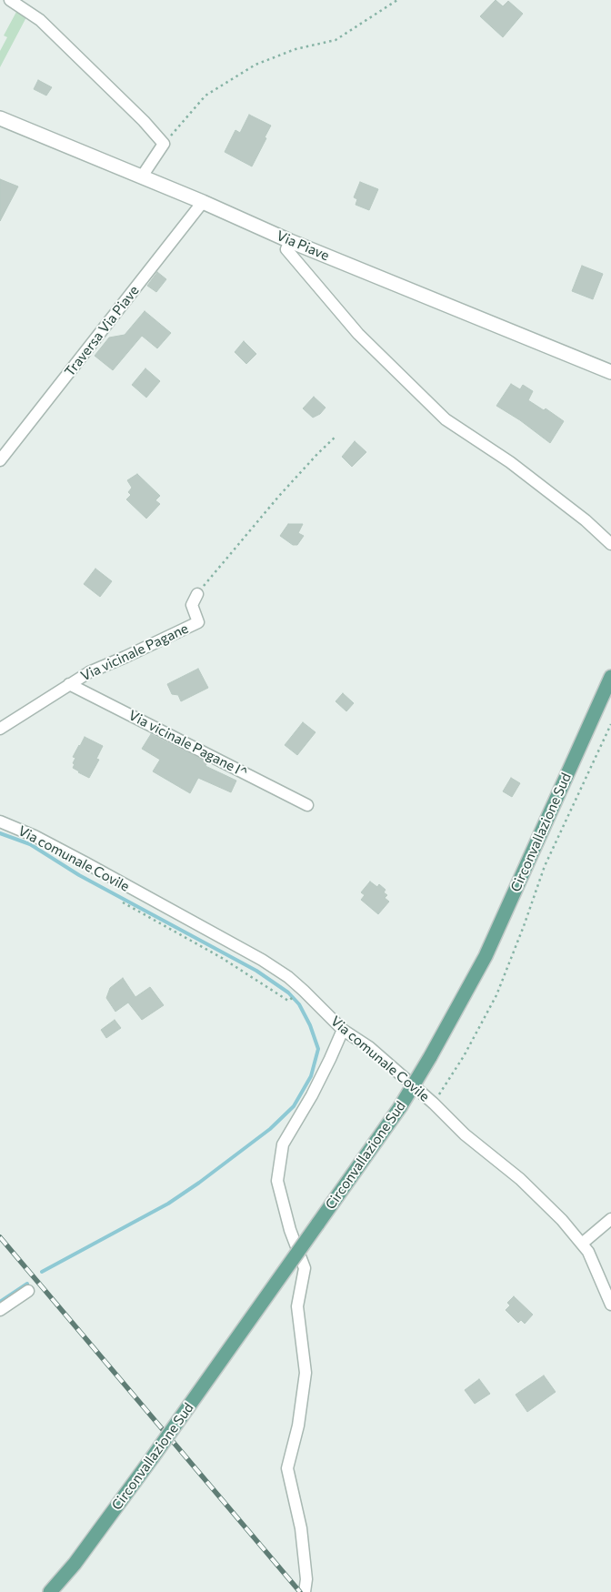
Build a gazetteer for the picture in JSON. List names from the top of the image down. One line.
{"streets":{"main road":["Circonvallazione Sud"],"street":["Via Piave","Traversa Via Piave","Via vicinale Pagane","Via vicinale Pagane I^","Via comunale Covile"]},"crossings":[["Via Piave","Traversa Via Piave"],["Via vicinale Pagane","Via vicinale Pagane I^"]]}
